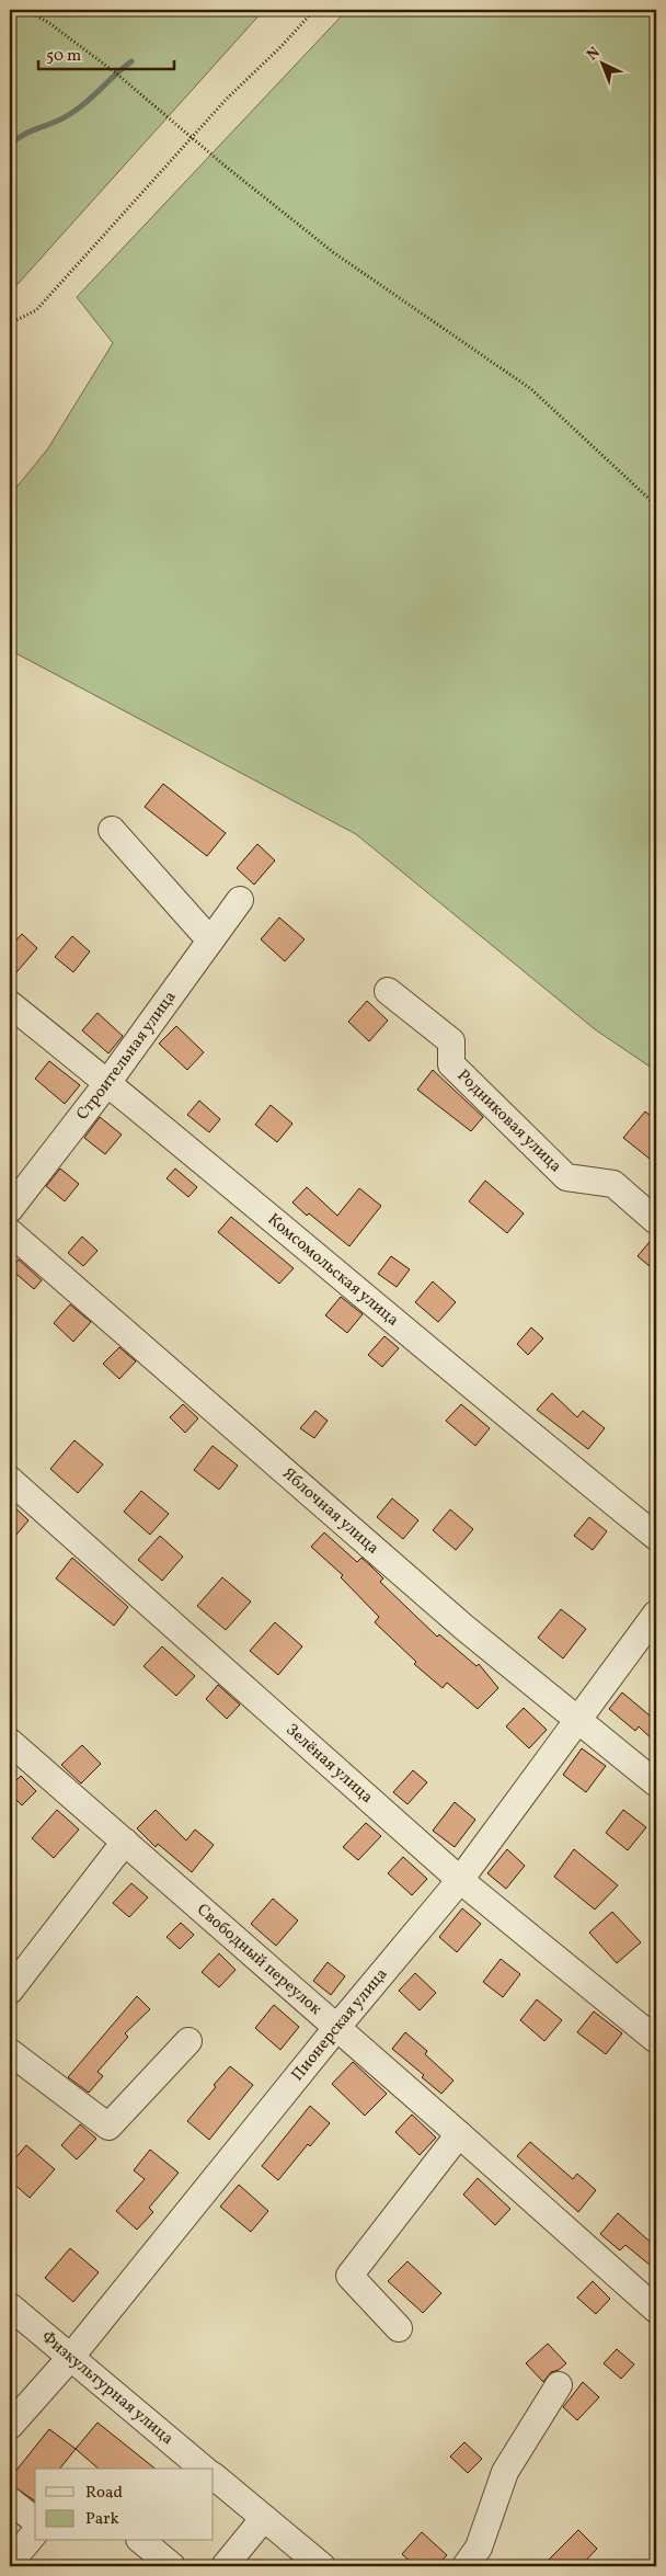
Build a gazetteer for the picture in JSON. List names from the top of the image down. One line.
{"streets":{"street":["Строительная улица","Родниковая улица","Комсомольская улица","Яблочная улица","Зелёная улица","Свободный переулок","Пионерская улица","Физкультурная улица"]},"crossings":[["Строительная улица","Комсомольская улица"],["Яблочная улица","Пионерская улица"],["Зелёная улица","Пионерская улица"],["Свободный переулок","Пионерская улица"],["Пионерская улица","Физкультурная улица"]],"legend":["Road","Park"],"scale_bar":"50 m","north":"top left"}
